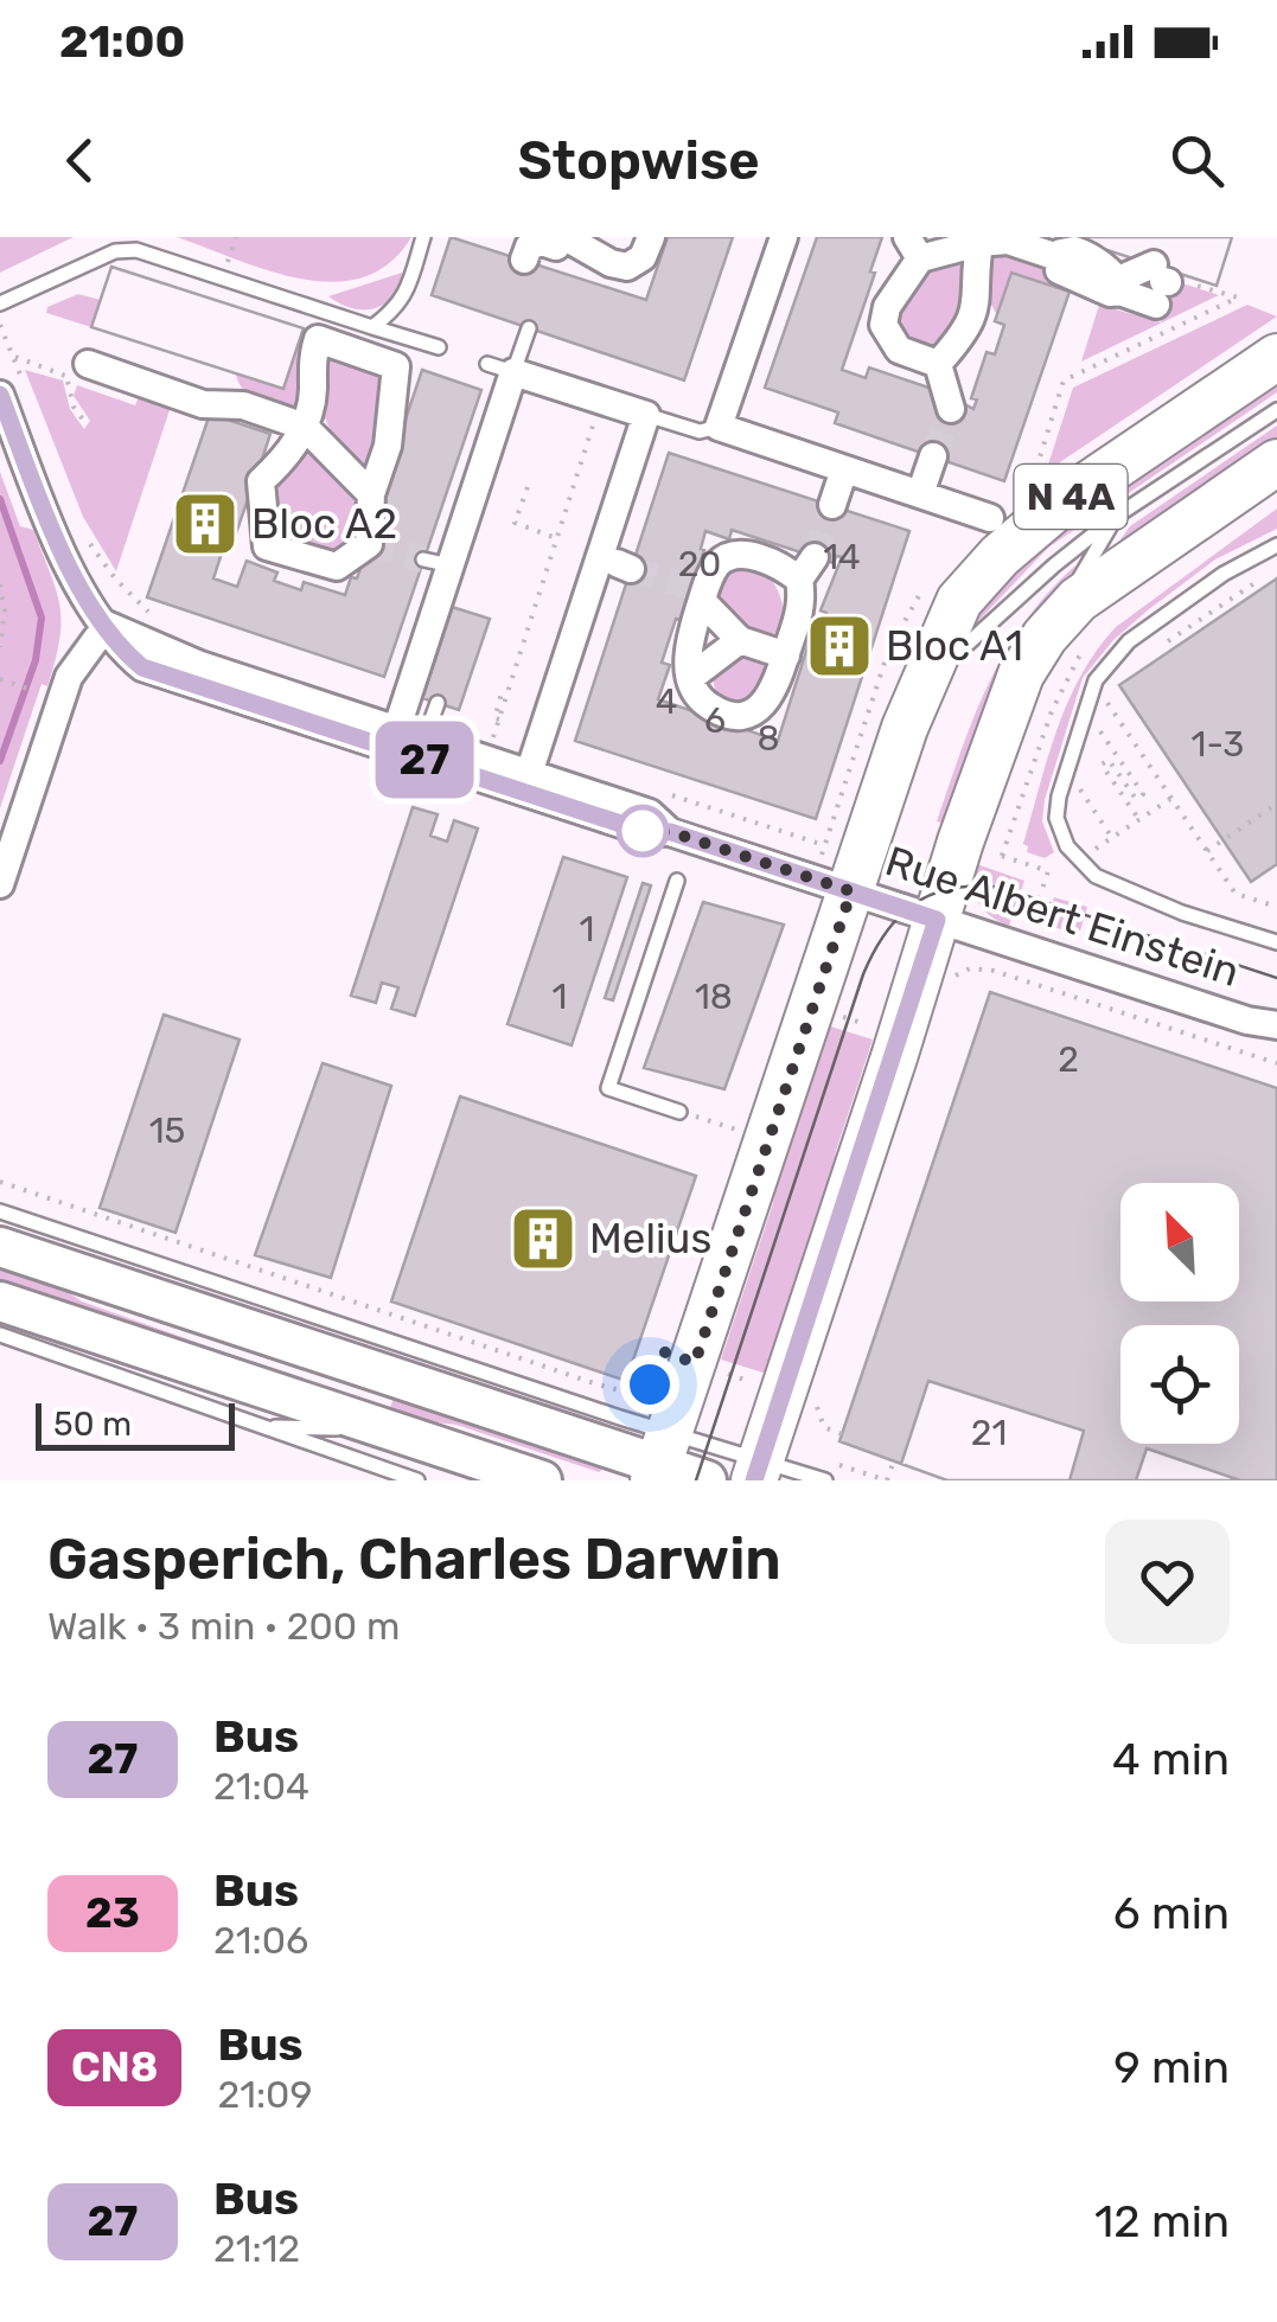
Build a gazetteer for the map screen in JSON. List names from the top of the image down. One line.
{"streets":{"main road":["N 4A"],"street":["Rue Albert Einstein"]},"crossings":[["N 4A","Rue Albert Einstein"]],"places":{"building":["Bloc A2","Bloc A1","Melius"]},"lines":["bus line 27"],"house_numbers":["14","20","4","6","8","1-3","1","1","18","2","15","21"],"scale_bar":"50 m","north":"top left","page":{"status":"21:00","header":"Stopwise","on_map":"27","scale":"50 m","heading":["Gasperich, Charles Darwin","Walk · 3 min · 200 m"],"list":[{"mark":"27","name":"Bus","note":"21:04","value":"4 min"},{"mark":"23","name":"Bus","note":"21:06","value":"6 min"},{"mark":"CN8","name":"Bus","note":"21:09","value":"9 min"},{"mark":"27","name":"Bus","note":"21:12","value":"12 min"}]}}
